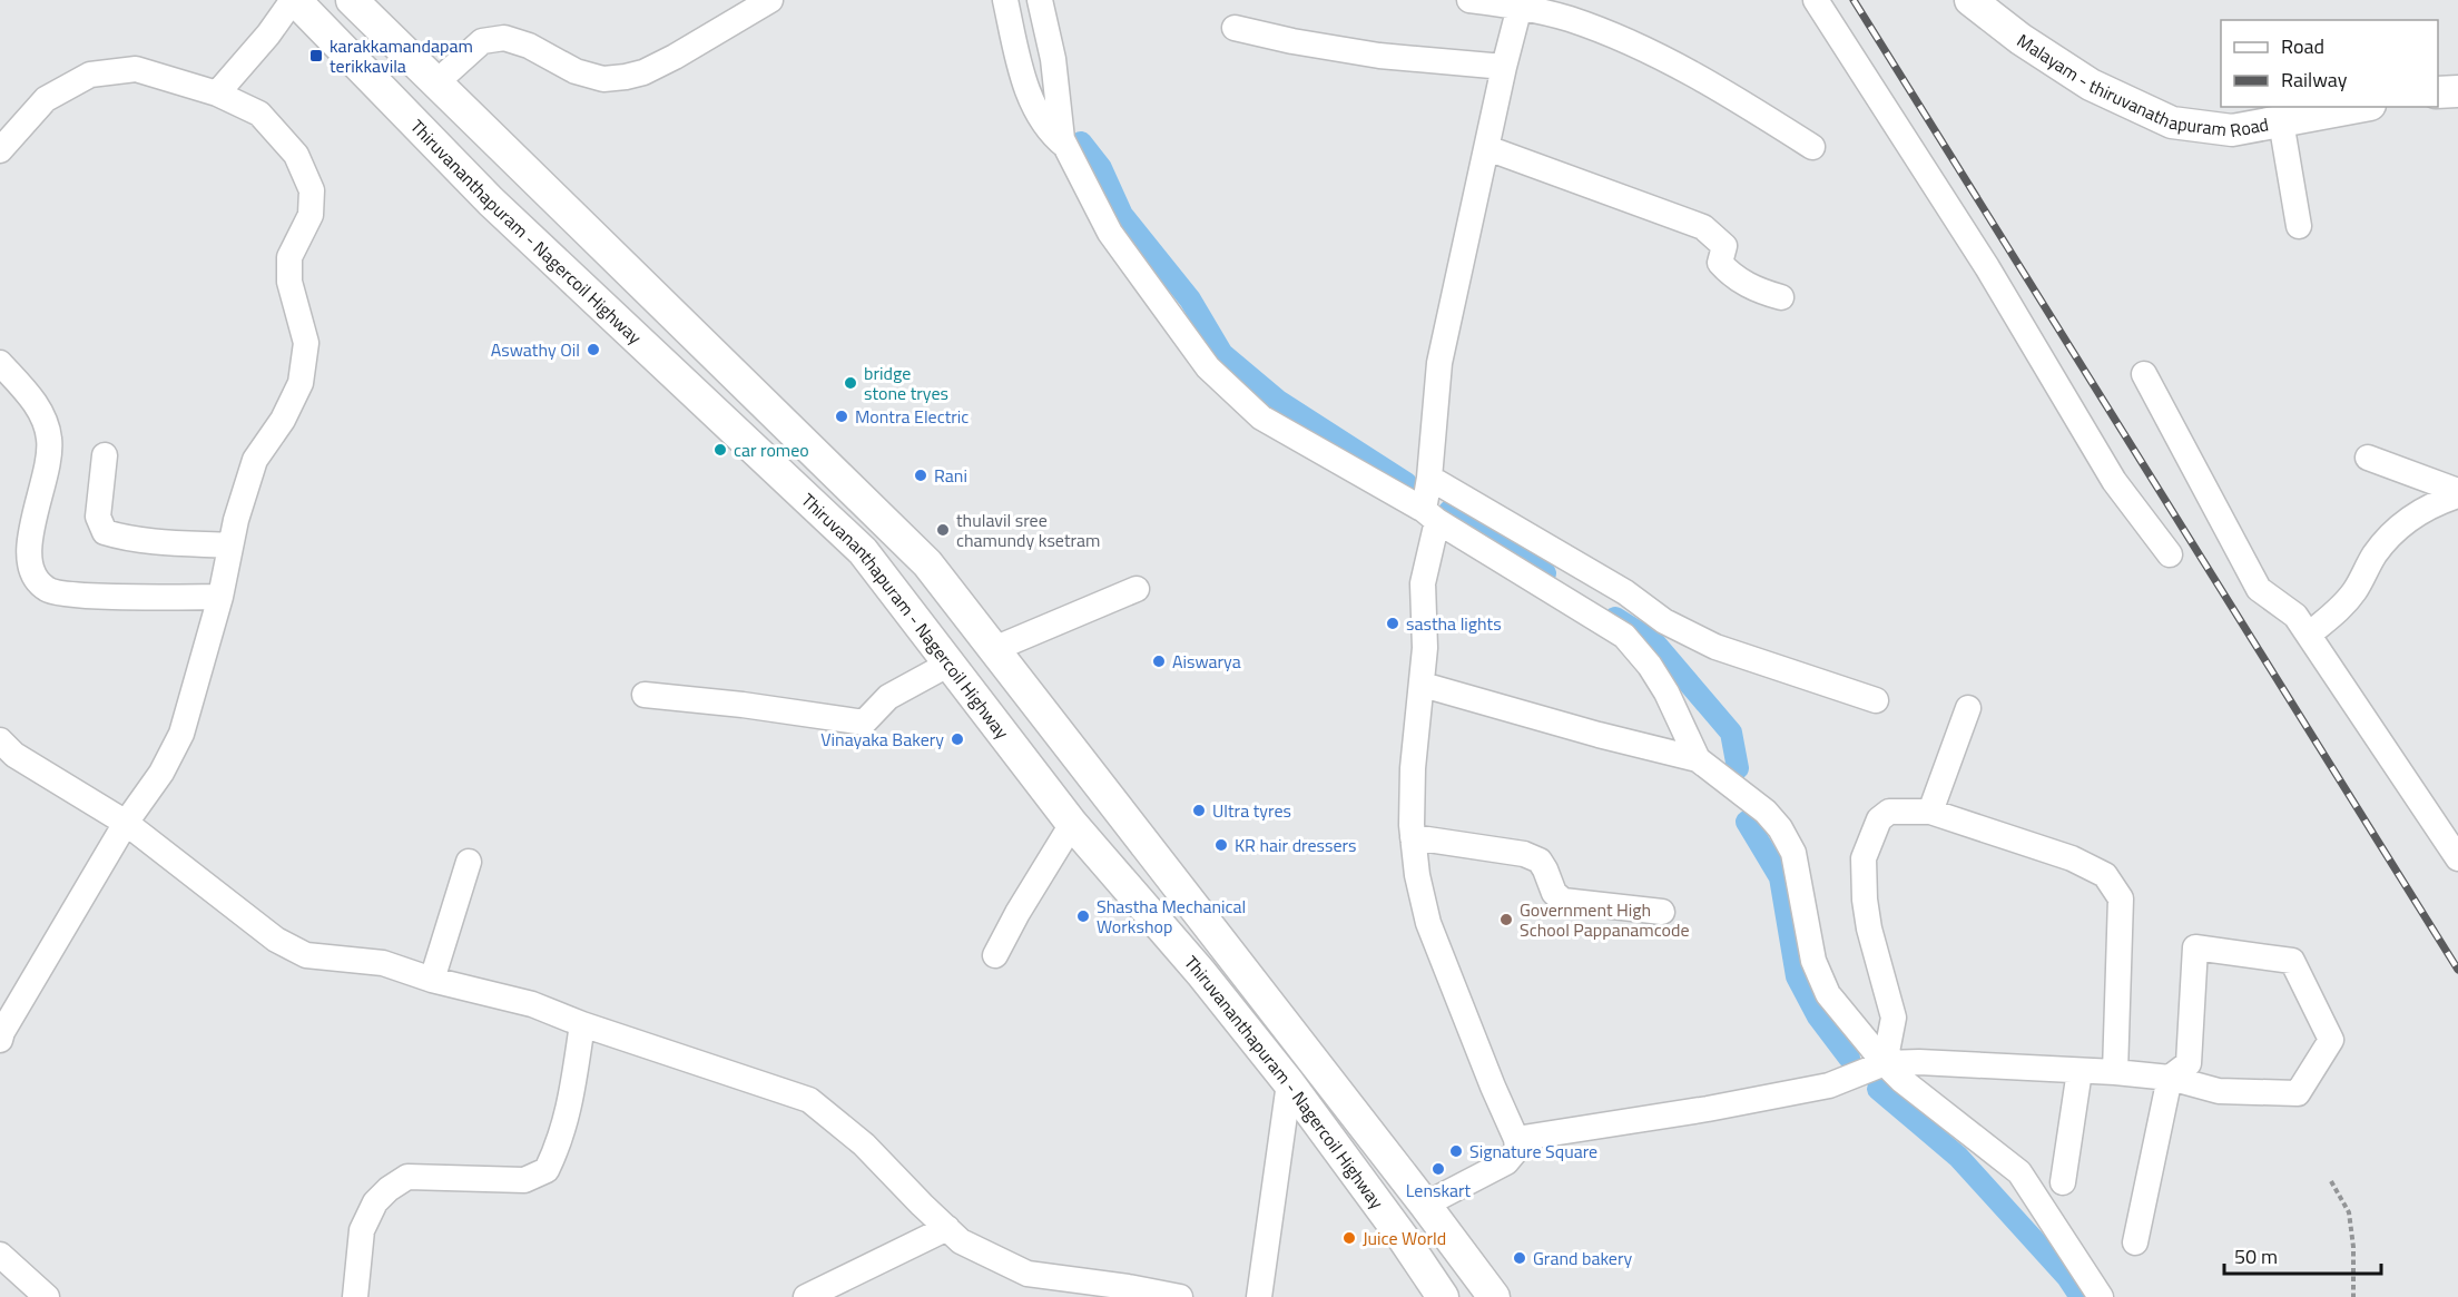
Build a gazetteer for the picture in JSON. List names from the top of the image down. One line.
{"streets":{"main road":["Malayam - thiruvanathapuram Road","Thiruvananthapuram - Nagercoil Highway"]},"places":{"transit":["karakkamandapam terikkavila"],"other":["Aswathy Oil","bridge stone tryes","Montra Electric","car romeo","Rani","thulavil sree chamundy ksetram","sastha lights","Aiswarya","Vinayaka Bakery","Ultra tyres","KR hair dressers","Shastha Mechanical Workshop","Government High School Pappanamcode","Signature Square","Lenskart","Juice World","Grand bakery"]},"legend":["Road","Railway"],"scale_bar":"50 m"}
